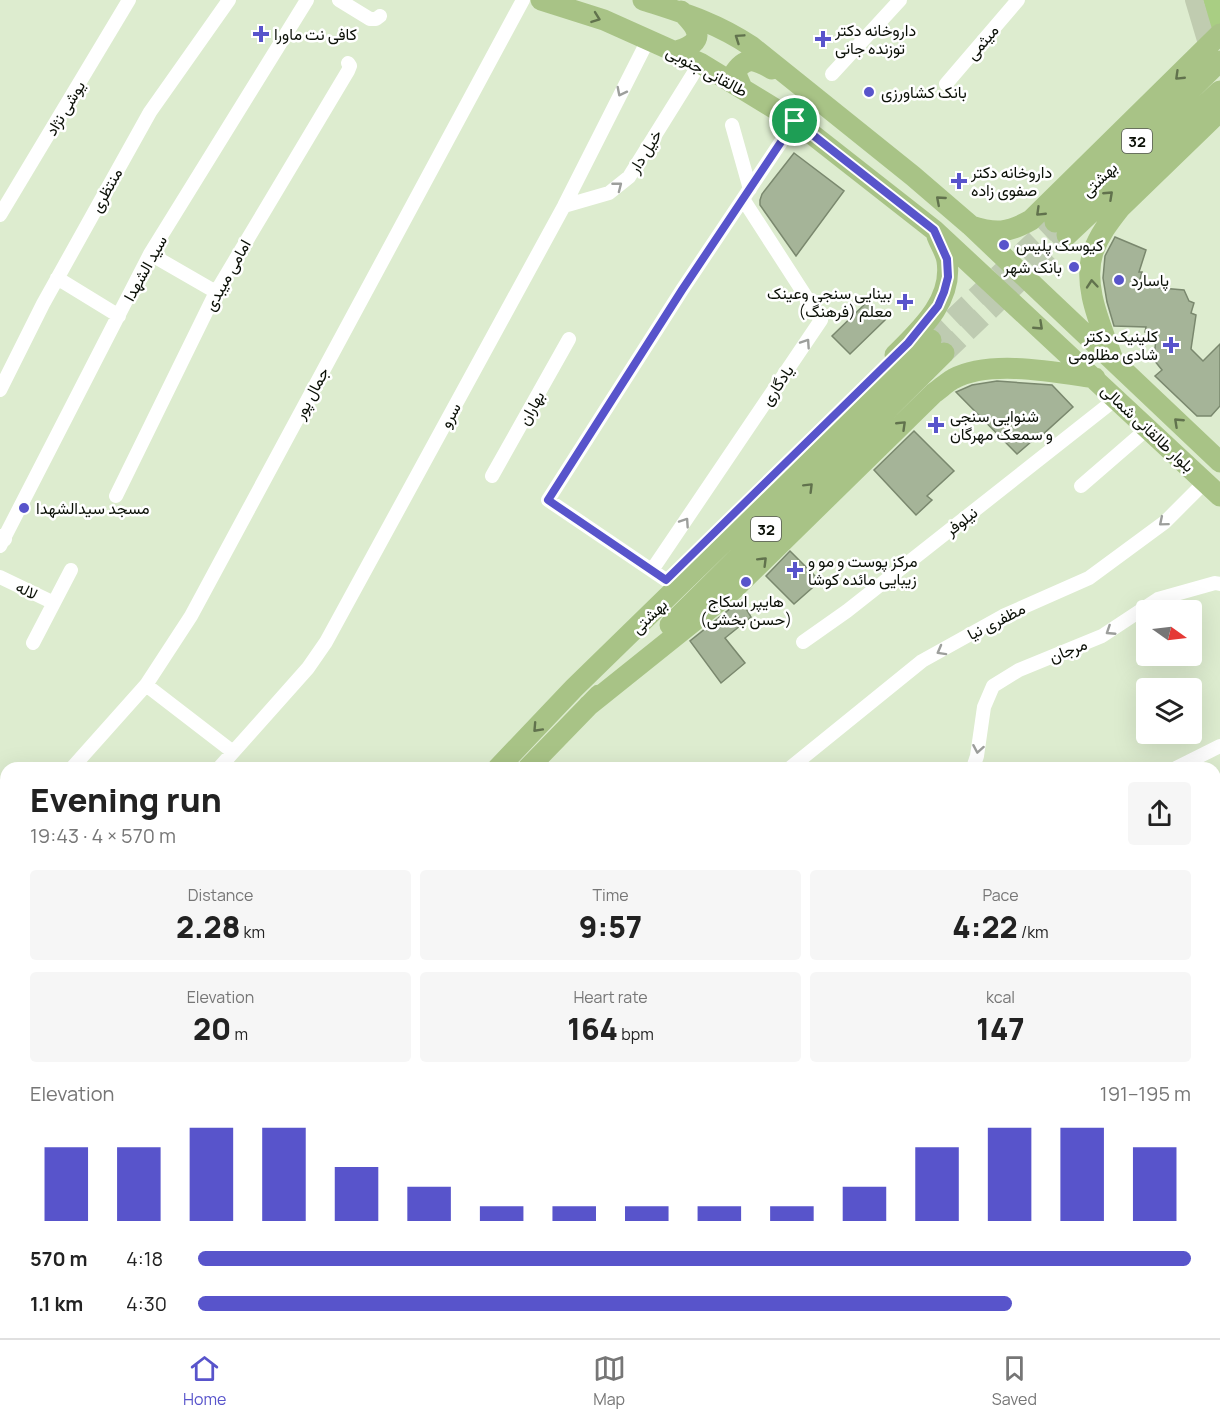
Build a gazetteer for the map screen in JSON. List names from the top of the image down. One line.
{"streets":{"main road":["طالقانی جنوبی","32","بهشتى","بلوار طالقانی شمالی"],"street":["میثمی","یوشی نژاد","خیل دار","منتظری","سید الشهدا","امامی میبدی","یادگاری","جمال پور","بهاران","سرو","نیلوفر","لاله","مظفری نیا","مرجان"]},"crossings":[["طالقانی جنوبی","خیل دار"],["طالقانی جنوبی","سرو"],["طالقانی جنوبی","بلوار طالقانی شمالی"],["خیل دار","سرو"],["بلوار طالقانی شمالی","نیلوفر"],["بلوار طالقانی شمالی","مظفری نیا"]],"one_way":["یادگاری","مظفری نیا","مرجان"],"places":{"health":["کافی نت ماورا","داروخانه دکتر توزنده جانی","داروخانه دکتر صفوی زاده","بینایی سنجی وعینک معلم (فرهنگ)","کلینیک دکتر شادی مظلومی","شنوایی سنجی و سمعک مهرگان","مرکز پوست و مو و زیبایی مائده کوشا"],"other":["بانک کشاورزی","کیوسک پلیس","بانک شهر","پاسارد","مسجد سیدالشهدا","هایپر اسکاج (حسن بخشی)"]},"north":"right","page":{"heading":["Evening run","19:43 · 4 × 570 m"],"stats":[["Distance","2.28 km"],["Time","9:57"],["Pace","4:22 /km"],["Elevation","20 m"],["Heart rate","164 bpm"],["kcal","147"]],"chart":["Elevation","191–195 m"],"list":[{"name":"570 m","note":"4:18"},{"name":"1.1 km","note":"4:30"}],"tabs":["Home","Map","Saved"]}}
